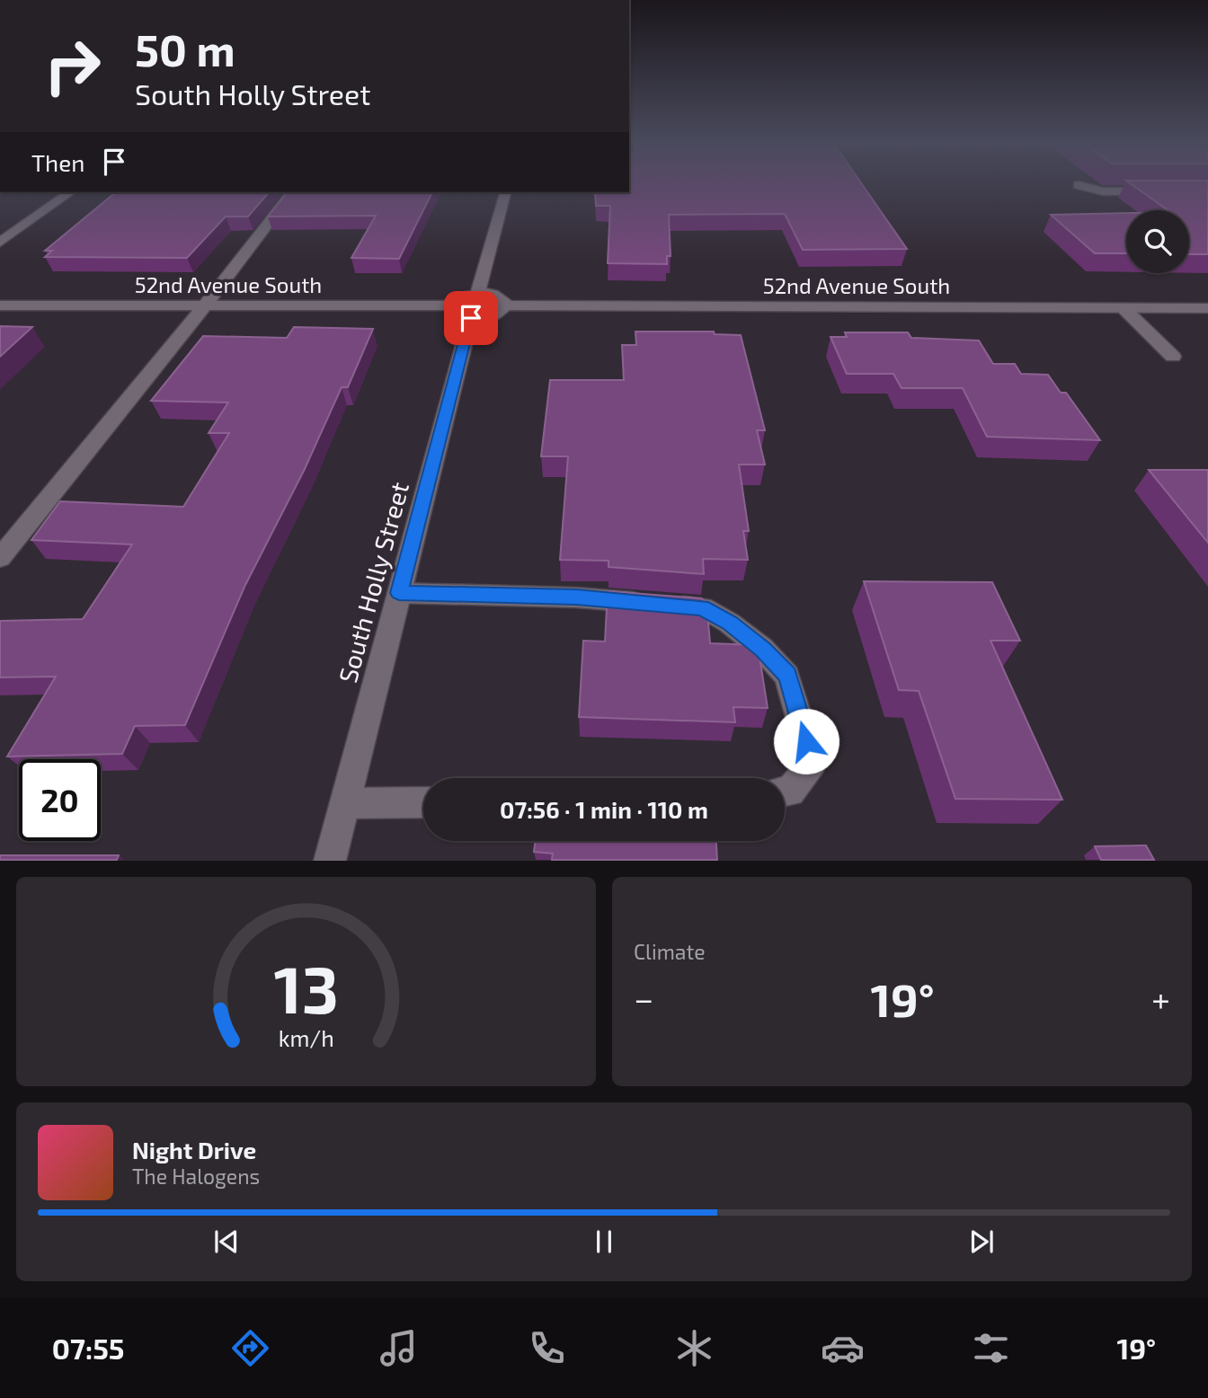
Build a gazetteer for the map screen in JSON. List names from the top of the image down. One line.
{"streets":{"street":["52nd Avenue South","South Holly Street"]},"crossings":[["52nd Avenue South","South Holly Street"]],"page":{"turn":["50 m","South Holly Street"],"then":"Then","limit":"20","trip":"07:56 · 1 min · 110 m","tile":"Climate","heat":["−","19°","+"],"song":["Night Drive","The Halogens"],"tabs":["07:55","19°"],"gauge":["13","km/h"]}}
